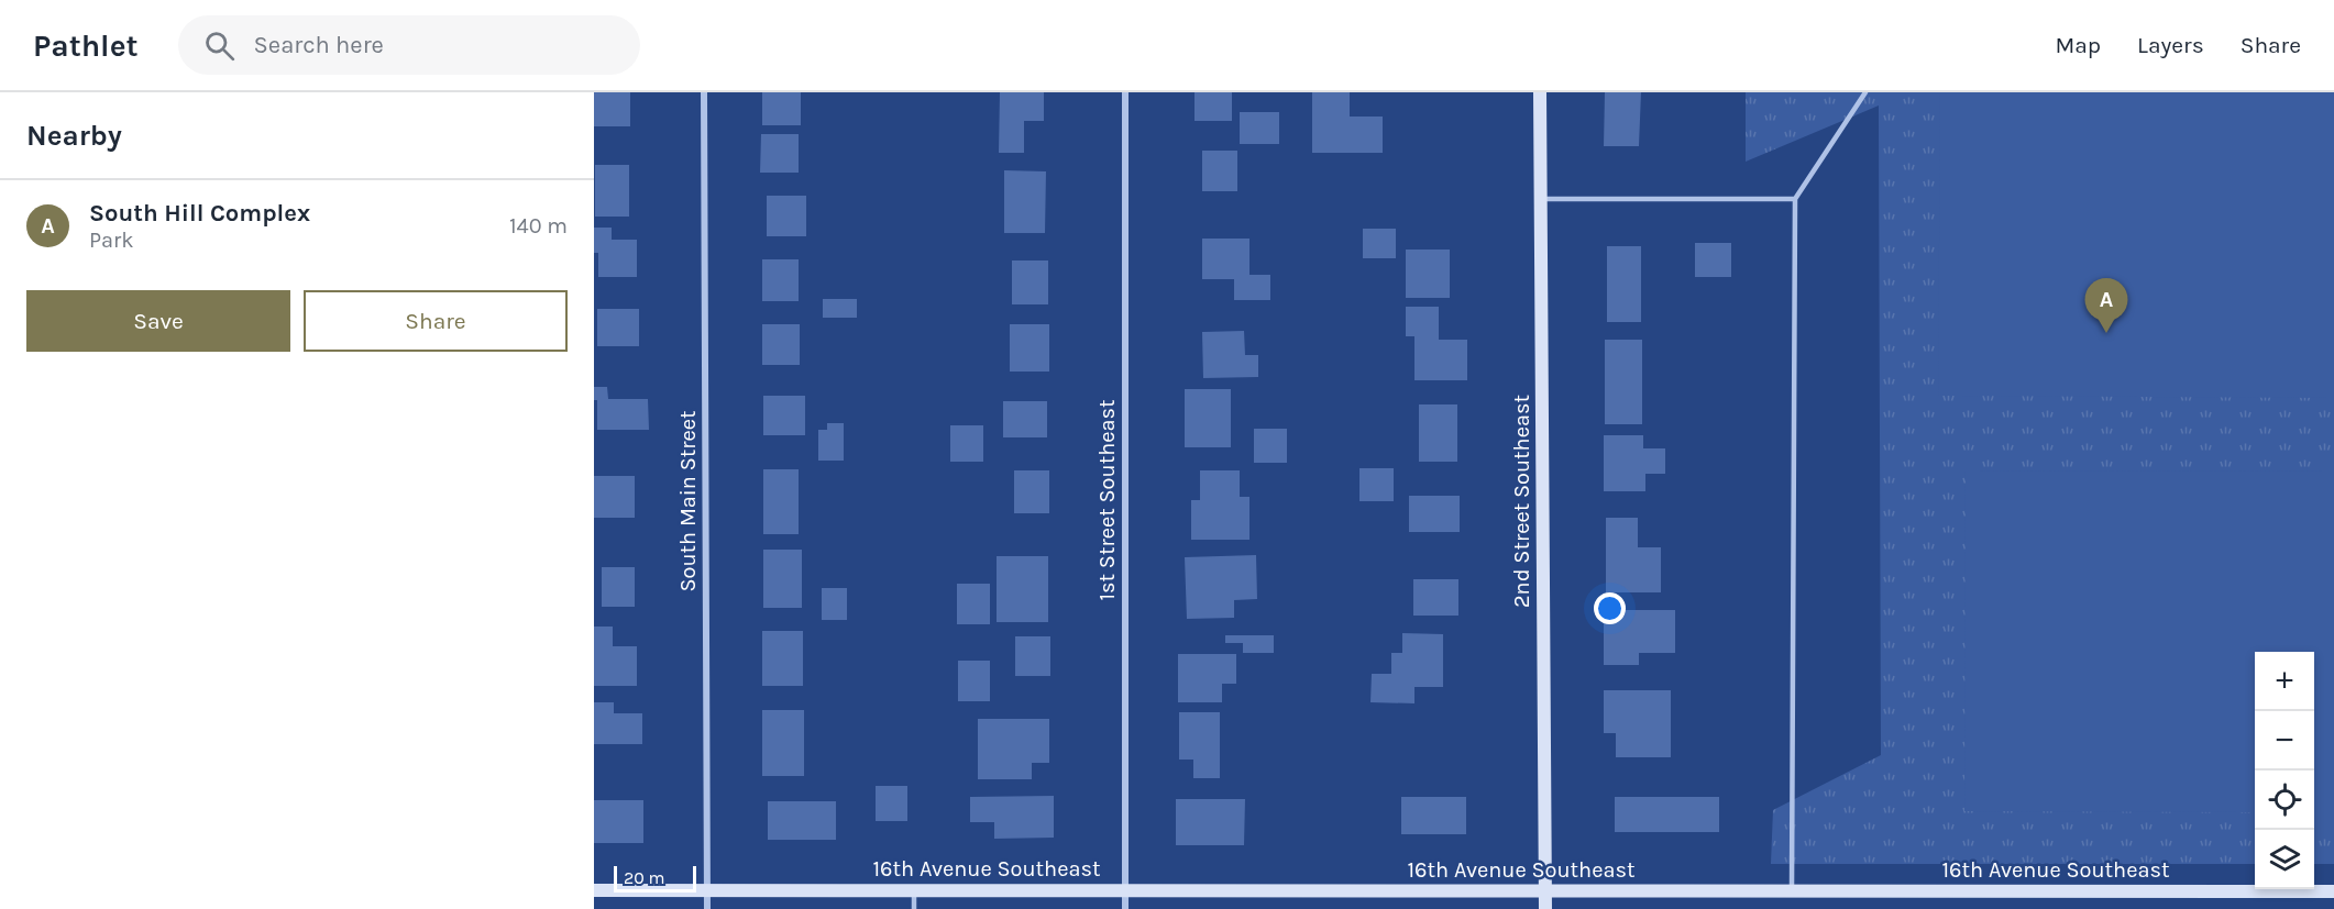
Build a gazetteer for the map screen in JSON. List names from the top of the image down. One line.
{"streets":{"street":["1st Street Southeast","South Main Street","2nd Street Southeast","16th Avenue Southeast"]},"crossings":[["1st Street Southeast","16th Avenue Southeast"],["South Main Street","16th Avenue Southeast"],["2nd Street Southeast","16th Avenue Southeast"]],"scale_bar":"20 m","page":{"header":"Pathlet","search":"Search here","nav":["Map","Layers","Share"],"heading":"Nearby","list":[{"mark":"A","name":"South Hill Complex","note":"Park","value":"140 m"}],"buttons":["Save","Share"],"pins":"A","map_buttons":["+","−"],"scale":"20 m"}}
